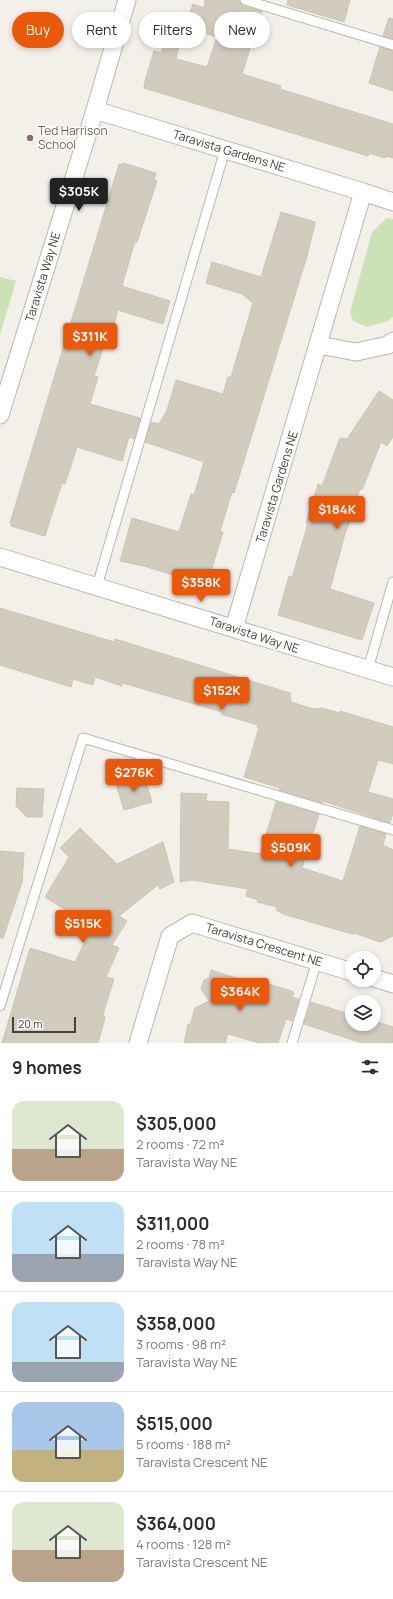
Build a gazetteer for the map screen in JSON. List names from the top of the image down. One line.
{"streets":{"street":["Taravista Gardens NE","Taravista Way NE","Taravista Crescent NE"]},"crossings":[["Taravista Gardens NE","Taravista Way NE"]],"places":["Ted Harrison School"],"scale_bar":"20 m","page":{"chip":["Buy","Rent","Filters","New"],"price":["$305K","$311K","$184K","$358K","$152K","$276K","$509K","$515K","$364K"],"scale":"20 m","heading":"9 homes","list":[{"name":"$305,000","note":"2 rooms · 72 m² · Taravista Way NE"},{"name":"$311,000","note":"2 rooms · 78 m² · Taravista Way NE"},{"name":"$358,000","note":"3 rooms · 98 m² · Taravista Way NE"},{"name":"$515,000","note":"5 rooms · 188 m² · Taravista Crescent NE"},{"name":"$364,000","note":"4 rooms · 128 m² · Taravista Crescent NE"}]}}
